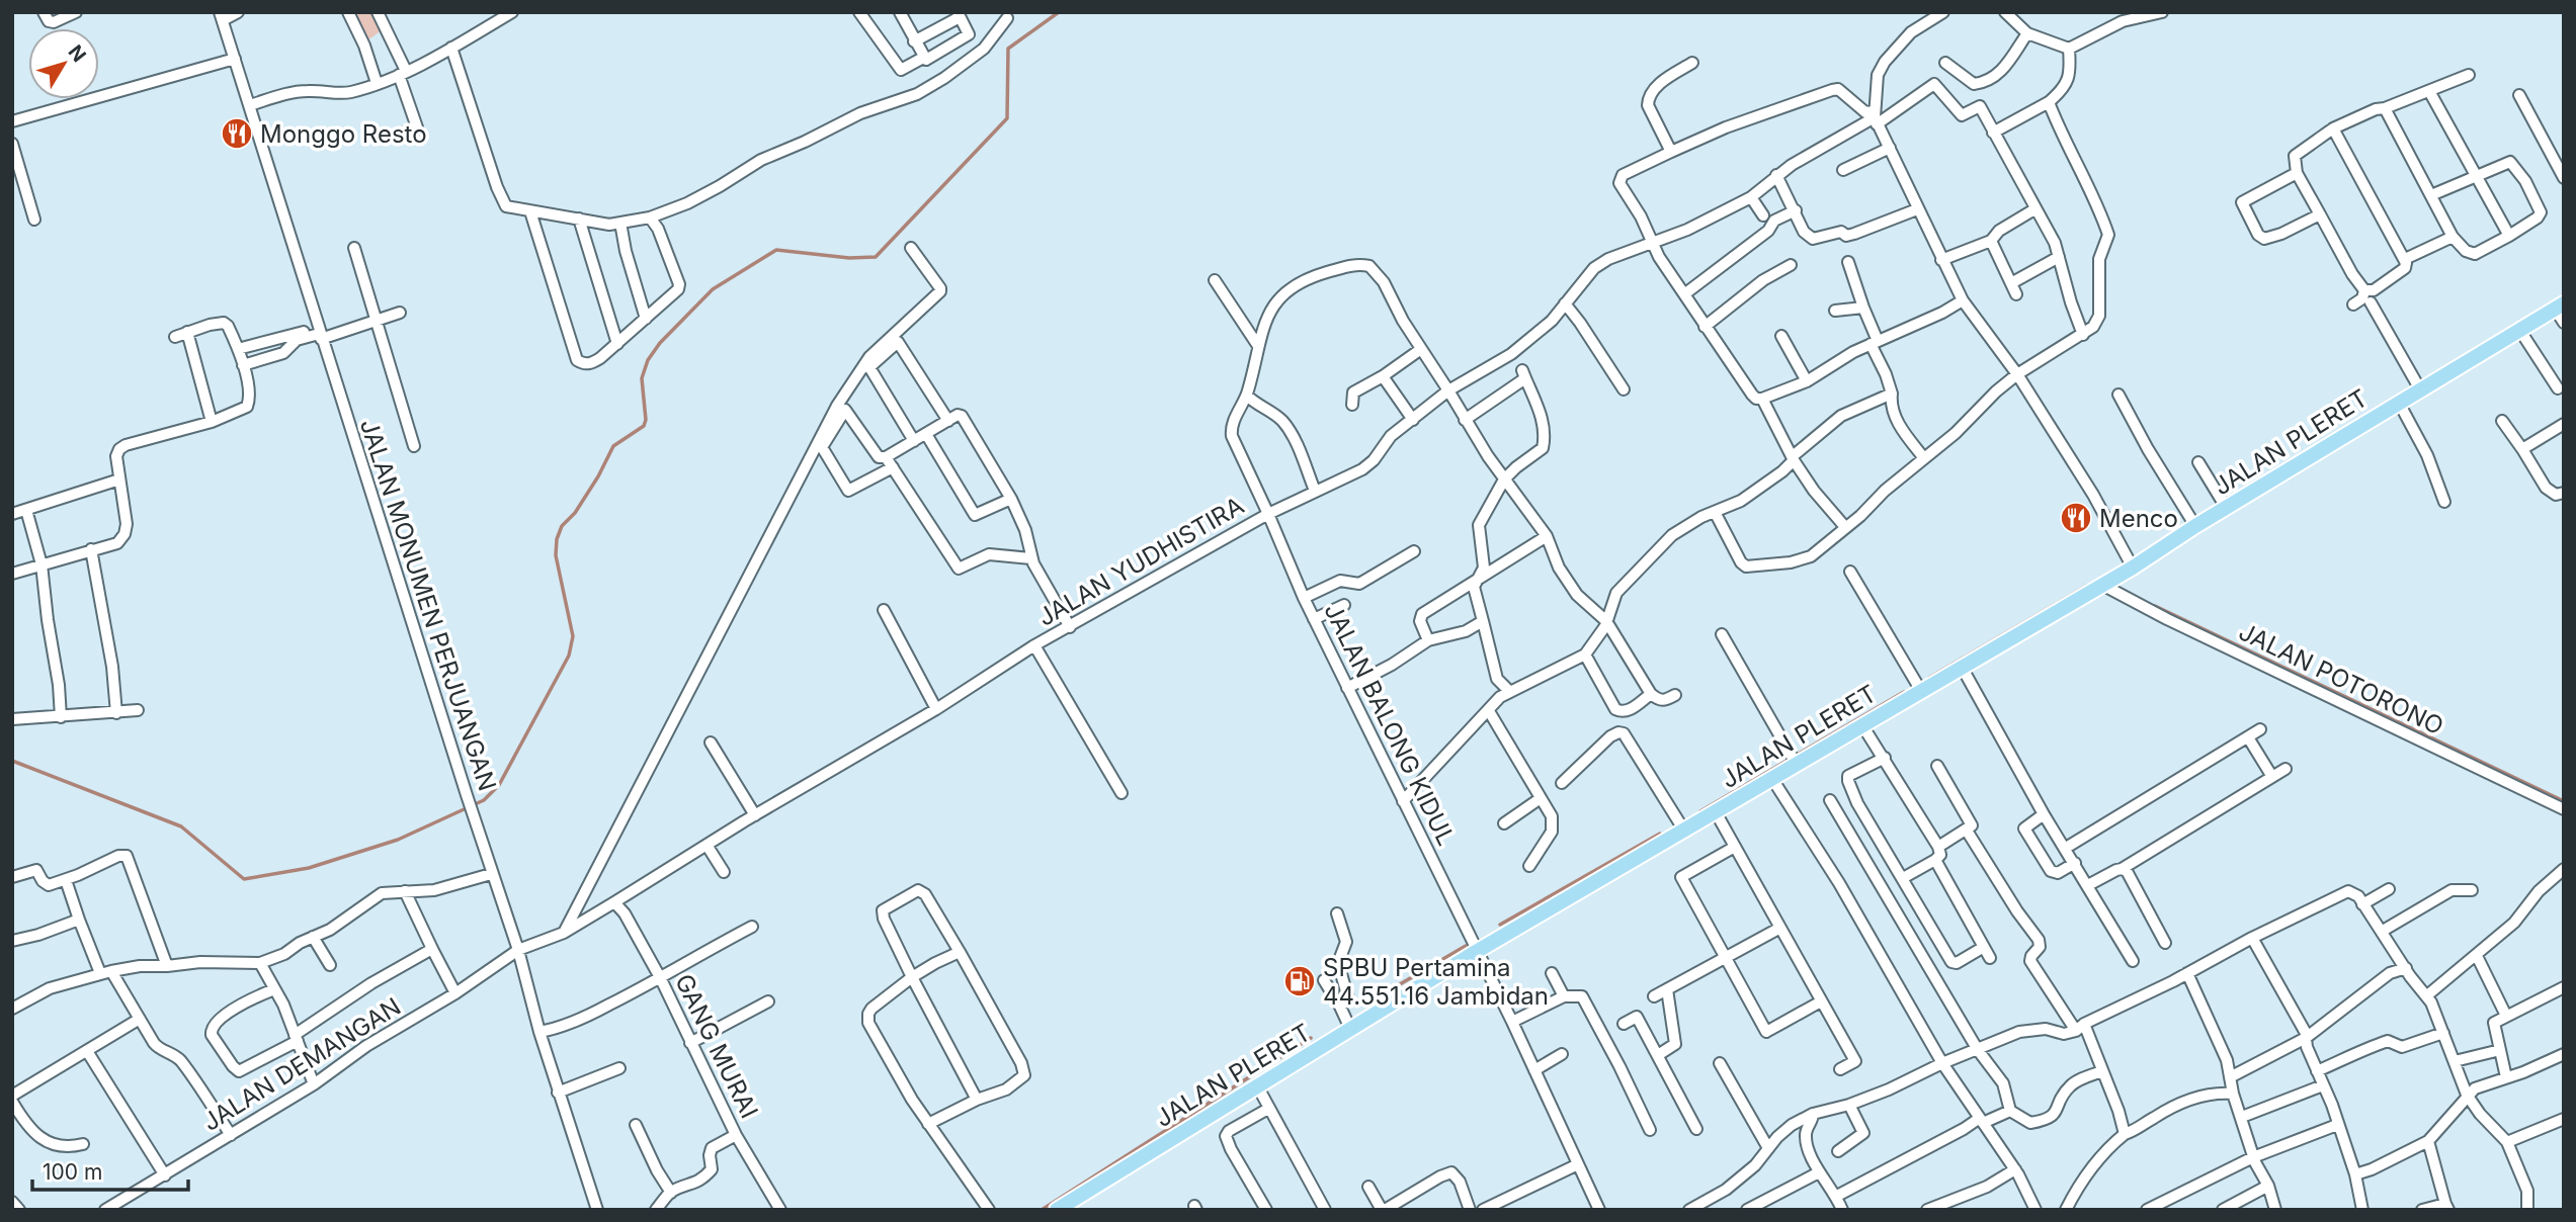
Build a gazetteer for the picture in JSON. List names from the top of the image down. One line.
{"streets":{"main road":["JALAN PLERET"],"street":["JALAN YUDHISTIRA","JALAN MONUMEN PERJUANGAN","JALAN POTORONO","JALAN BALONG KIDUL","GANG MURAI","JALAN DEMANGAN"]},"crossings":[["JALAN PLERET","JALAN POTORONO"],["JALAN PLERET","JALAN BALONG KIDUL"],["JALAN YUDHISTIRA","JALAN BALONG KIDUL"],["JALAN YUDHISTIRA","JALAN DEMANGAN"],["JALAN MONUMEN PERJUANGAN","JALAN DEMANGAN"],["GANG MURAI","JALAN DEMANGAN"]],"places":{"restaurant":["Monggo Resto","Menco"],"fuel station":["SPBU Pertamina 44.551.16 Jambidan"]},"scale_bar":"100 m","north":"top right"}
